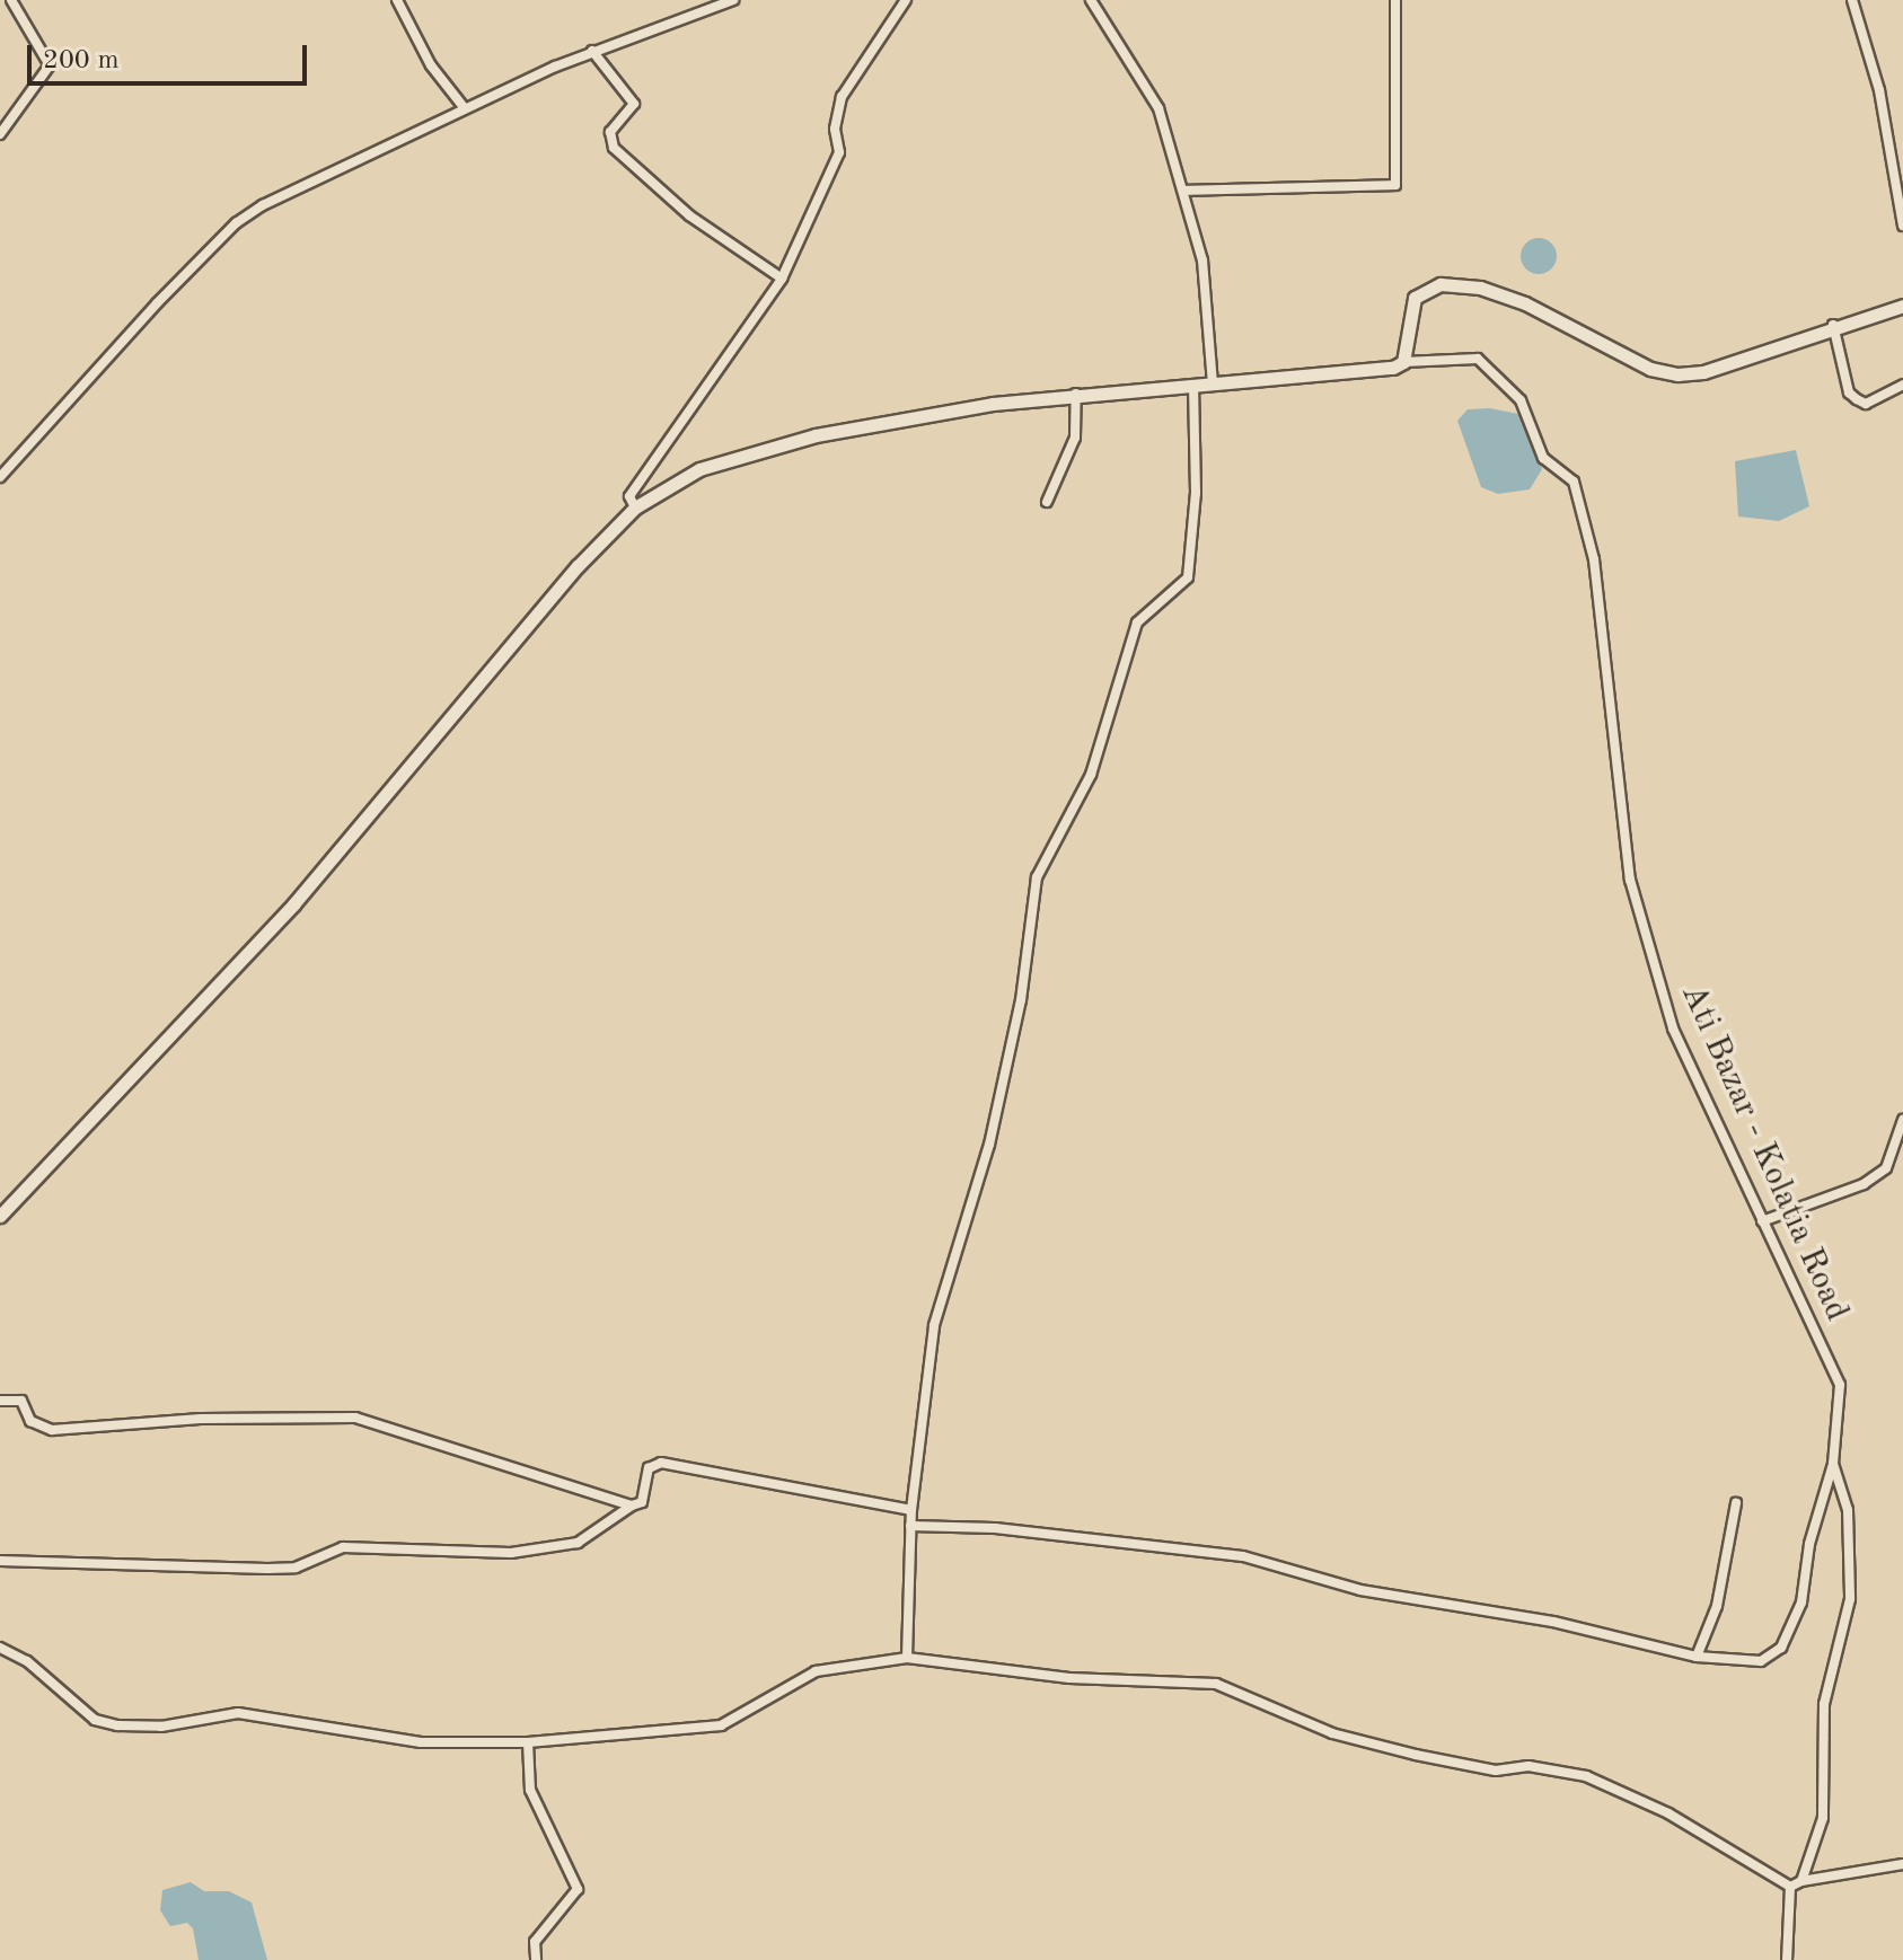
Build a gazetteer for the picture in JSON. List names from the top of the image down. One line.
{"streets":{"street":["Ati Bazar - Kolatia Road"]},"scale_bar":"200 m"}
